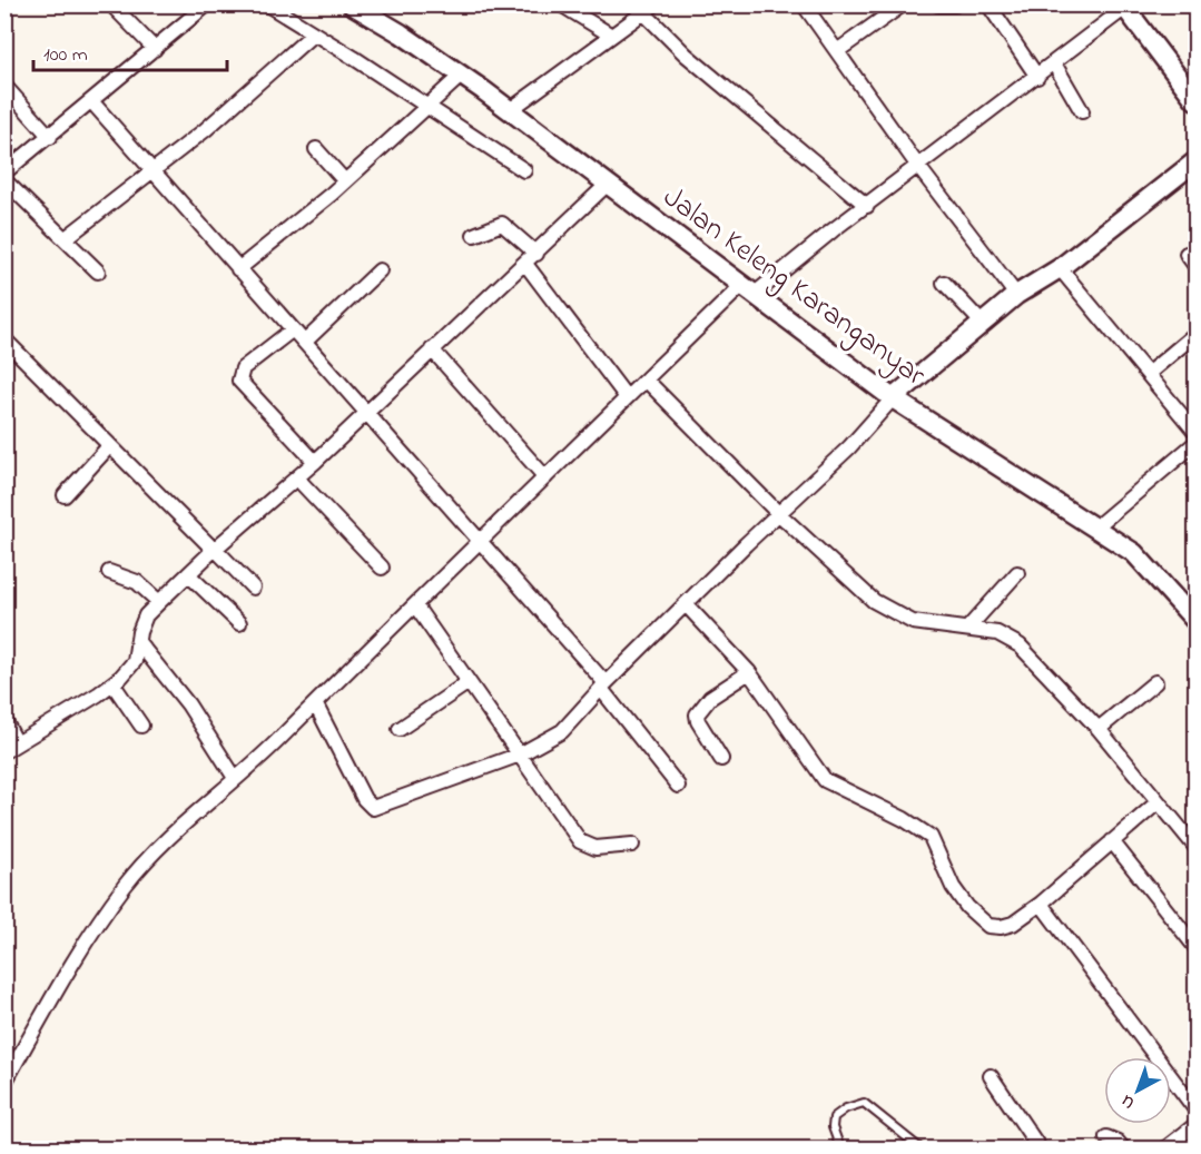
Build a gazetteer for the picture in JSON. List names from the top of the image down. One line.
{"streets":{"main road":["Jalan Keleng Karanganyar"]},"scale_bar":"100 m","north":"bottom left"}
